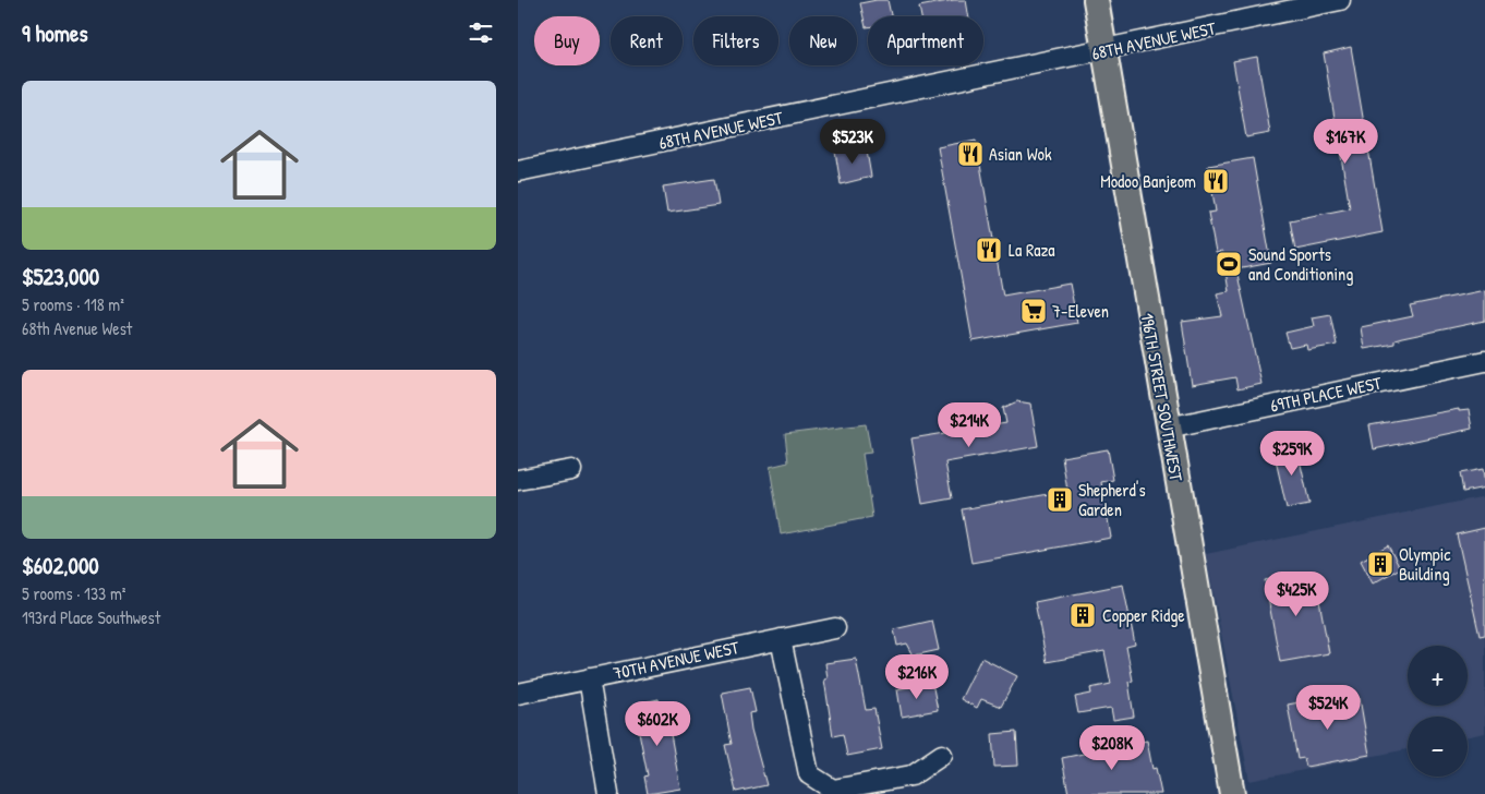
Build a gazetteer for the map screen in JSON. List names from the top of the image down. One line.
{"streets":{"main road":["196TH STREET SOUTHWEST"],"street":["68TH AVENUE WEST","69TH PLACE WEST","70TH AVENUE WEST"]},"crossings":[["68TH AVENUE WEST","196TH STREET SOUTHWEST"],["69TH PLACE WEST","196TH STREET SOUTHWEST"]],"places":{"restaurant":["Asian Wok","Modoo Banjeom","La Raza"],"sports":["Sound Sports and Conditioning"],"supermarket":["7-Eleven"],"building":["Shepherd's Garden","Olympic Building","Copper Ridge"]},"page":{"heading":"9 homes","chip":["Buy","Rent","Filters","New","Apartment"],"list":[{"name":"$523,000","note":"5 rooms · 118 m² · 68th Avenue West"},{"name":"$602,000","note":"5 rooms · 133 m² · 193rd Place Southwest"}],"price":["$523K","$167K","$214K","$259K","$425K","$216K","$524K","$602K","$208K"],"map_buttons":["+","−"]}}
